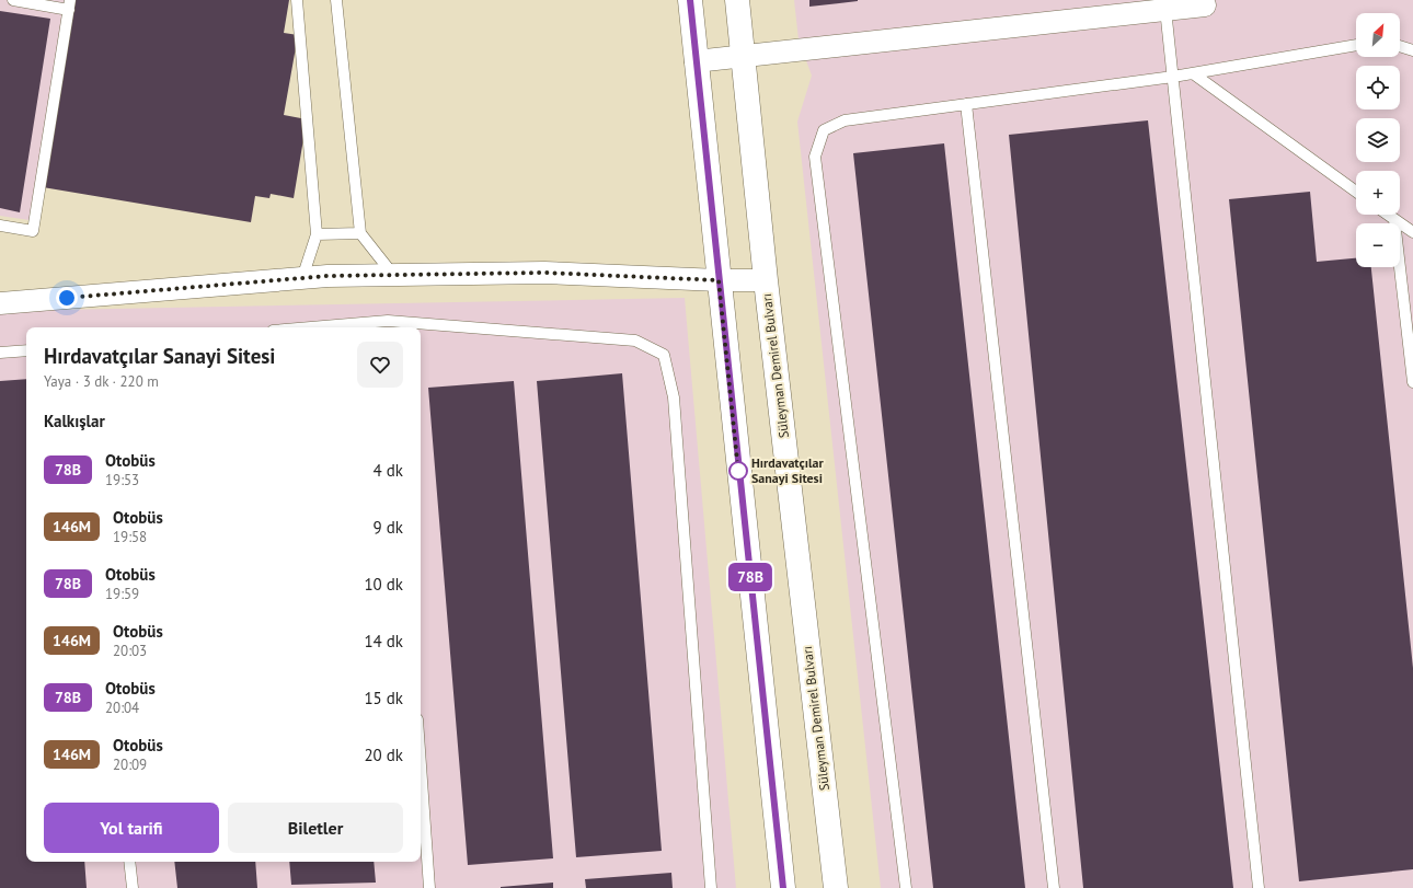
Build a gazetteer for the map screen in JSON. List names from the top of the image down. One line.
{"streets":{"main road":["Süleyman Demirel Bulvarı"]},"places":["Hırdavatçılar Sanayi Sitesi"],"lines":["bus line 78B"],"north":"top right","page":{"on_map":"78B","map_buttons":["+","−"],"heading":[["Hırdavatçılar Sanayi Sitesi","Yaya · 3 dk · 220 m"],"Kalkışlar"],"list":[{"mark":"78B","name":"Otobüs","note":"19:53","value":"4 dk"},{"mark":"146M","name":"Otobüs","note":"19:58","value":"9 dk"},{"mark":"78B","name":"Otobüs","note":"19:59","value":"10 dk"},{"mark":"146M","name":"Otobüs","note":"20:03","value":"14 dk"},{"mark":"78B","name":"Otobüs","note":"20:04","value":"15 dk"},{"mark":"146M","name":"Otobüs","note":"20:09","value":"20 dk"}],"buttons":["Yol tarifi","Biletler"]}}
